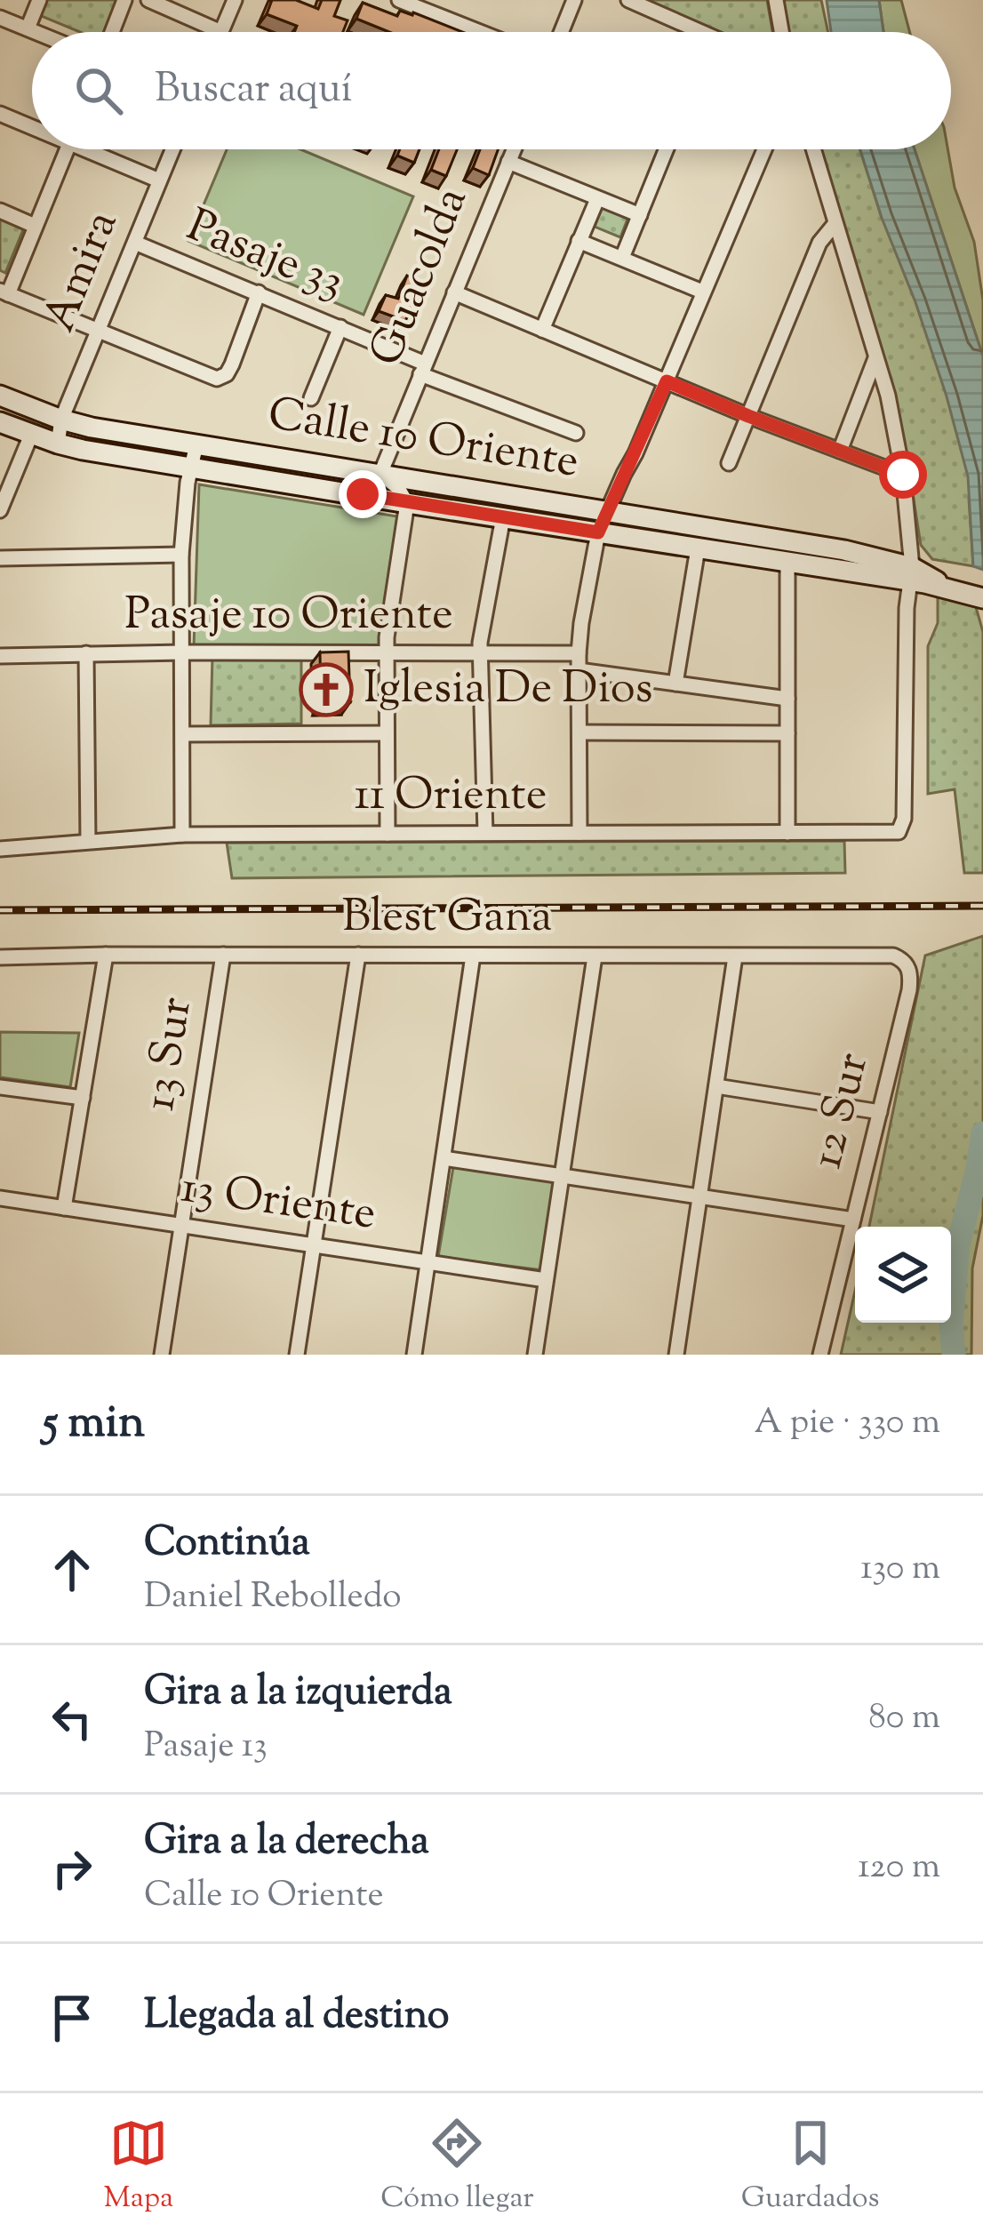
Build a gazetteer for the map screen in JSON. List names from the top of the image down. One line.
{"streets":{"main road":["Calle 10 Oriente"],"street":["Pasaje 33","Amira","Guacolda","Pasaje 10 Oriente","11 Oriente","Blest Gana","13 Sur","12 Sur","13 Oriente"]},"crossings":[["Pasaje 33","Amira"],["Pasaje 33","Guacolda"],["Amira","Calle 10 Oriente"],["Guacolda","Calle 10 Oriente"],["Calle 10 Oriente","11 Oriente"],["Blest Gana","13 Sur"],["Blest Gana","12 Sur"],["13 Sur","13 Oriente"]],"places":{"church":["Iglesia De Dios"]},"page":{"search":"Buscar aquí","heading":["5 min","A pie · 330 m"],"list":[["Continúa","Daniel Rebolledo","130 m"],["Gira a la izquierda","Pasaje 13","80 m"],["Gira a la derecha","Calle 10 Oriente","120 m"],"Llegada al destino"],"nav":["Mapa","Cómo llegar","Guardados"]}}
